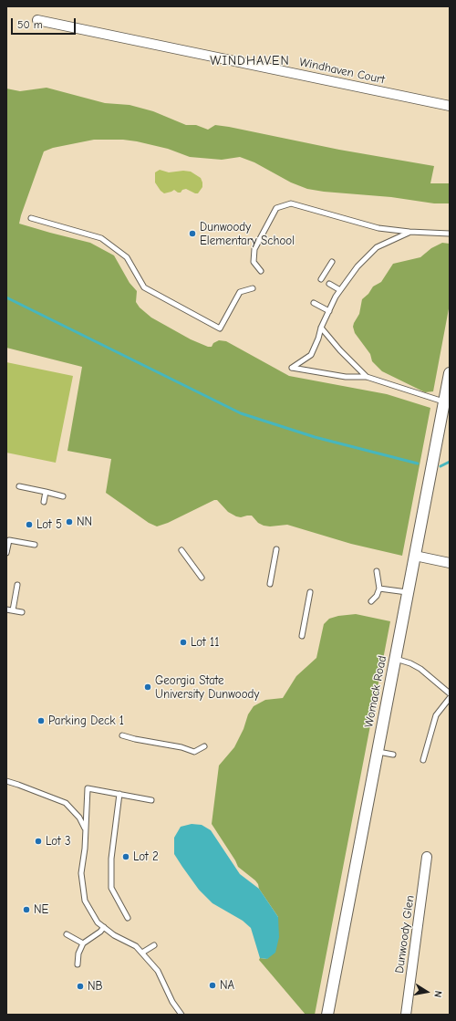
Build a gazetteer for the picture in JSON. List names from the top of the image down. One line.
{"streets":{"street":["Windhaven Court","Womack Road","Dunwoody Glen"]},"districts":["WINDHAVEN"],"places":["Dunwoody Elementary School","NN","Lot 5","Lot 11","Georgia State University Dunwoody","Parking Deck 1","Lot 3","Lot 2","NE","NA","NB"],"scale_bar":"50 m","north":"right"}
